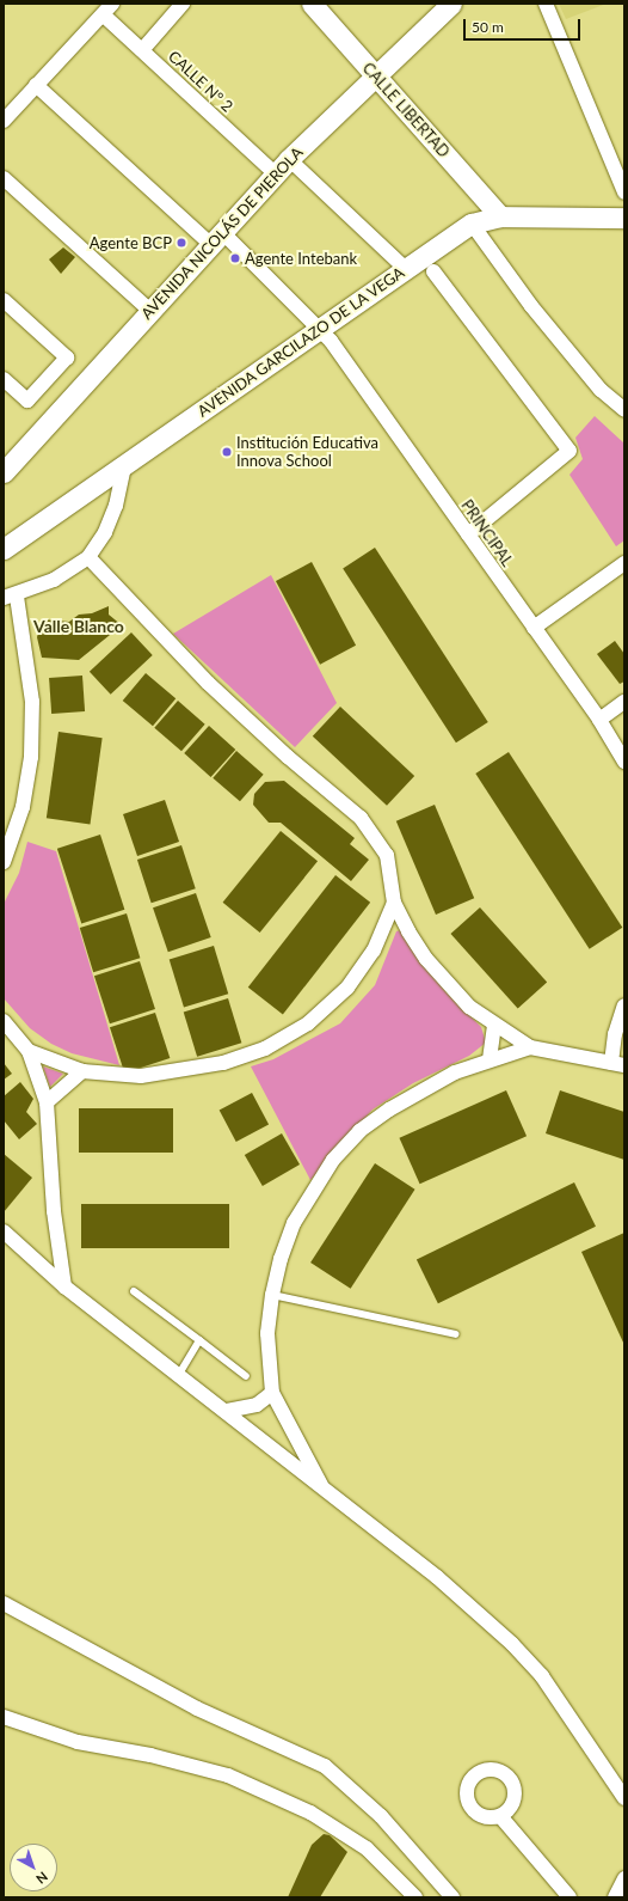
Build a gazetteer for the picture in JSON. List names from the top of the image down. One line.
{"streets":{"street":["CALLE N° 2","CALLE LIBERTAD","AVENIDA NICOLÁS DE PIEROLA","AVENIDA GARCILAZO DE LA VEGA","PRINCIPAL"]},"crossings":[["CALLE N° 2","AVENIDA NICOLÁS DE PIEROLA"],["CALLE N° 2","AVENIDA GARCILAZO DE LA VEGA"],["CALLE LIBERTAD","AVENIDA NICOLÁS DE PIEROLA"],["CALLE LIBERTAD","AVENIDA GARCILAZO DE LA VEGA"],["AVENIDA NICOLÁS DE PIEROLA","PRINCIPAL"],["AVENIDA GARCILAZO DE LA VEGA","PRINCIPAL"]],"districts":["Valle Blanco"],"places":["Agente BCP","Agente Intebank","Institución Educativa Innova School"],"scale_bar":"50 m","north":"bottom right"}
